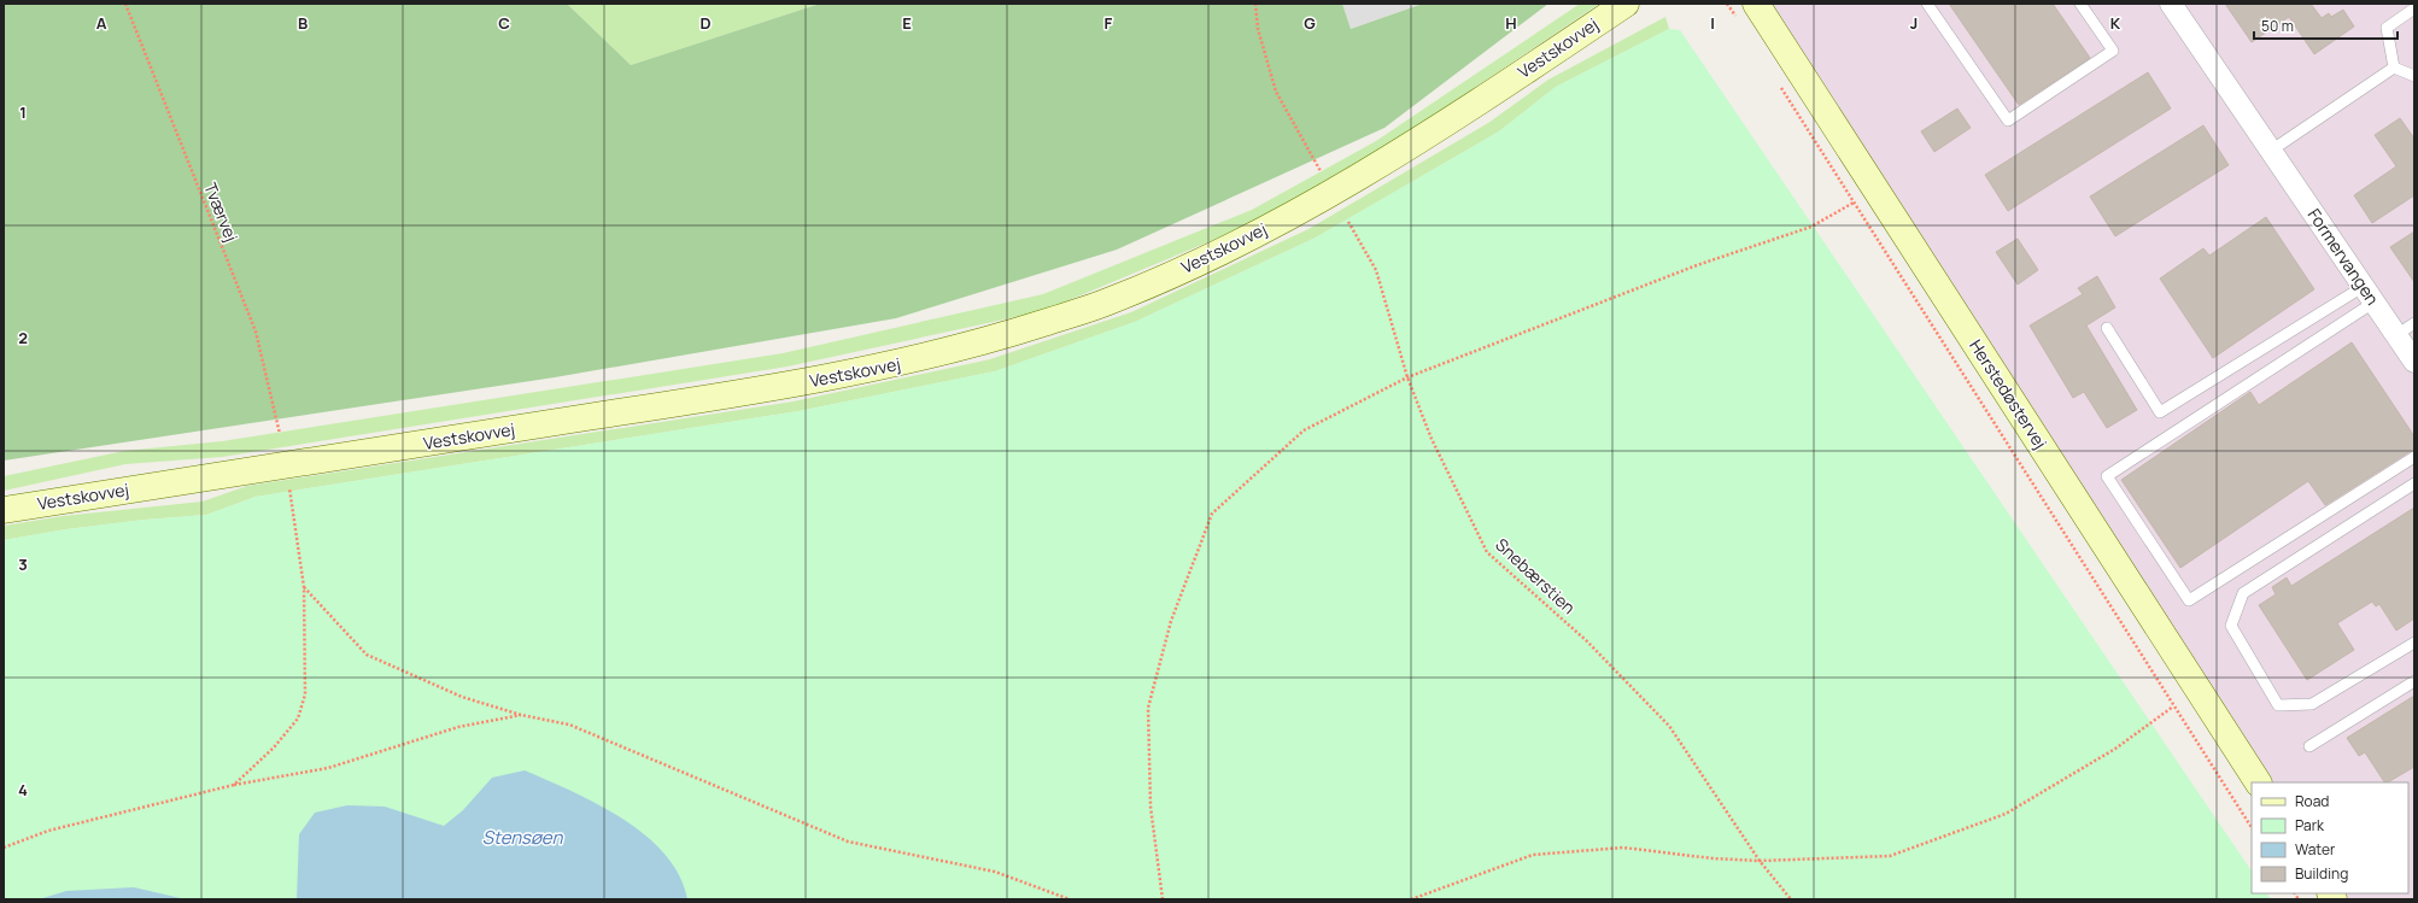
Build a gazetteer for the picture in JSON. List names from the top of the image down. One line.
{"streets":{"street":["Vestskovvej","Formervangen","Herstedøstervej"],"path":["Tværvej","Snebærstien"]},"water":["Stensøen"],"legend":["Road","Park","Water","Building"],"scale_bar":"50 m","grid":{"columns":["A","B","C","D","E","F","G","H","I","J","K"],"rows":["1","2","3","4"]}}
